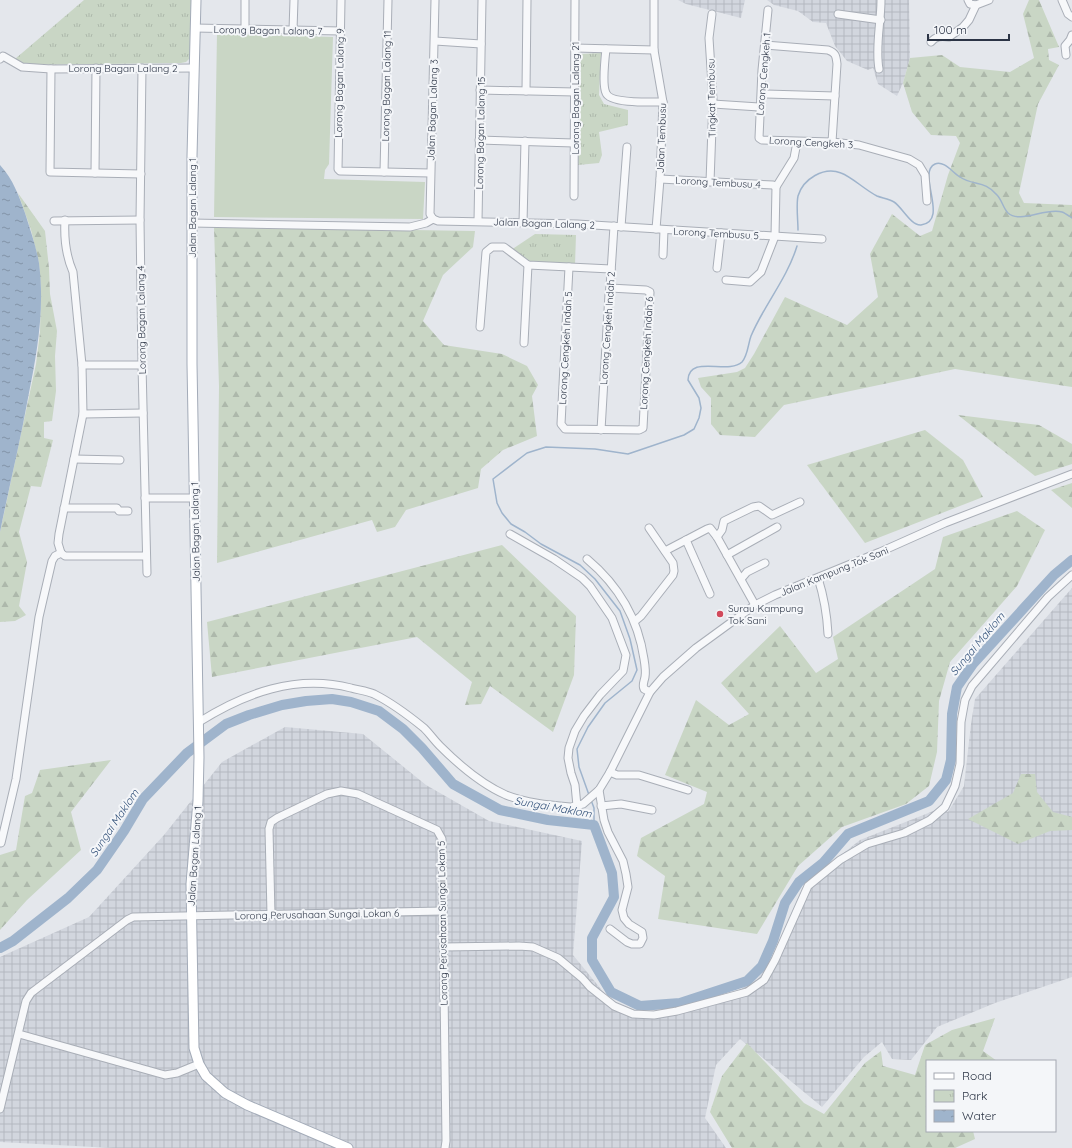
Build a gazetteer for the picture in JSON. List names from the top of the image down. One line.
{"streets":{"main road":["Jalan Bagan Lalang 1"],"street":["Lorong Bagan Lalang 7","Lorong Bagan Lalang 2","Lorong Cengkeh 1","Lorong Bagan Lalang 9","Lorong Bagan Lalang 11","Lorong Bagan Lalang 21","Tingkat Tembusu","Jalan Bagan Lalang 3","Lorong Bagan Lalang 15","Jalan Tembusu","Lorong Cengkeh 3","Lorong Tembusu 4","Jalan Bagan Lalang 2","Lorong Tembusu 5","Lorong Bagan Lalang 4","Lorong Cengkeh Indah 2","Lorong Cengkeh Indah 5","Lorong Cengkeh Indah 6","Jalan Kampung Tok Sani","Lorong Perusahaan Sungai Lokan 6","Lorong Perusahaan Sungai Lokan 5"]},"crossings":[["Lorong Bagan Lalang 7","Lorong Bagan Lalang 9"],["Lorong Bagan Lalang 7","Jalan Bagan Lalang 1"],["Lorong Bagan Lalang 2","Jalan Bagan Lalang 1"],["Lorong Bagan Lalang 2","Lorong Bagan Lalang 4"],["Lorong Cengkeh 1","Lorong Cengkeh 3"],["Lorong Bagan Lalang 9","Lorong Bagan Lalang 11"],["Tingkat Tembusu","Lorong Tembusu 4"],["Jalan Bagan Lalang 3","Jalan Bagan Lalang 2"],["Lorong Bagan Lalang 15","Jalan Bagan Lalang 2"],["Jalan Tembusu","Lorong Tembusu 4"],["Jalan Tembusu","Jalan Bagan Lalang 2"],["Jalan Tembusu","Lorong Tembusu 5"],["Jalan Bagan Lalang 1","Lorong Perusahaan Sungai Lokan 6"],["Jalan Bagan Lalang 2","Lorong Tembusu 5"],["Jalan Bagan Lalang 2","Lorong Cengkeh Indah 2"],["Lorong Cengkeh Indah 2","Lorong Cengkeh Indah 5"],["Lorong Cengkeh Indah 2","Lorong Cengkeh Indah 6"],["Lorong Cengkeh Indah 5","Lorong Cengkeh Indah 6"],["Lorong Perusahaan Sungai Lokan 6","Lorong Perusahaan Sungai Lokan 5"]],"water":["Sungai Maklom"],"places":["Surau Kampung Tok Sani"],"legend":["Road","Park","Water"],"scale_bar":"100 m"}
